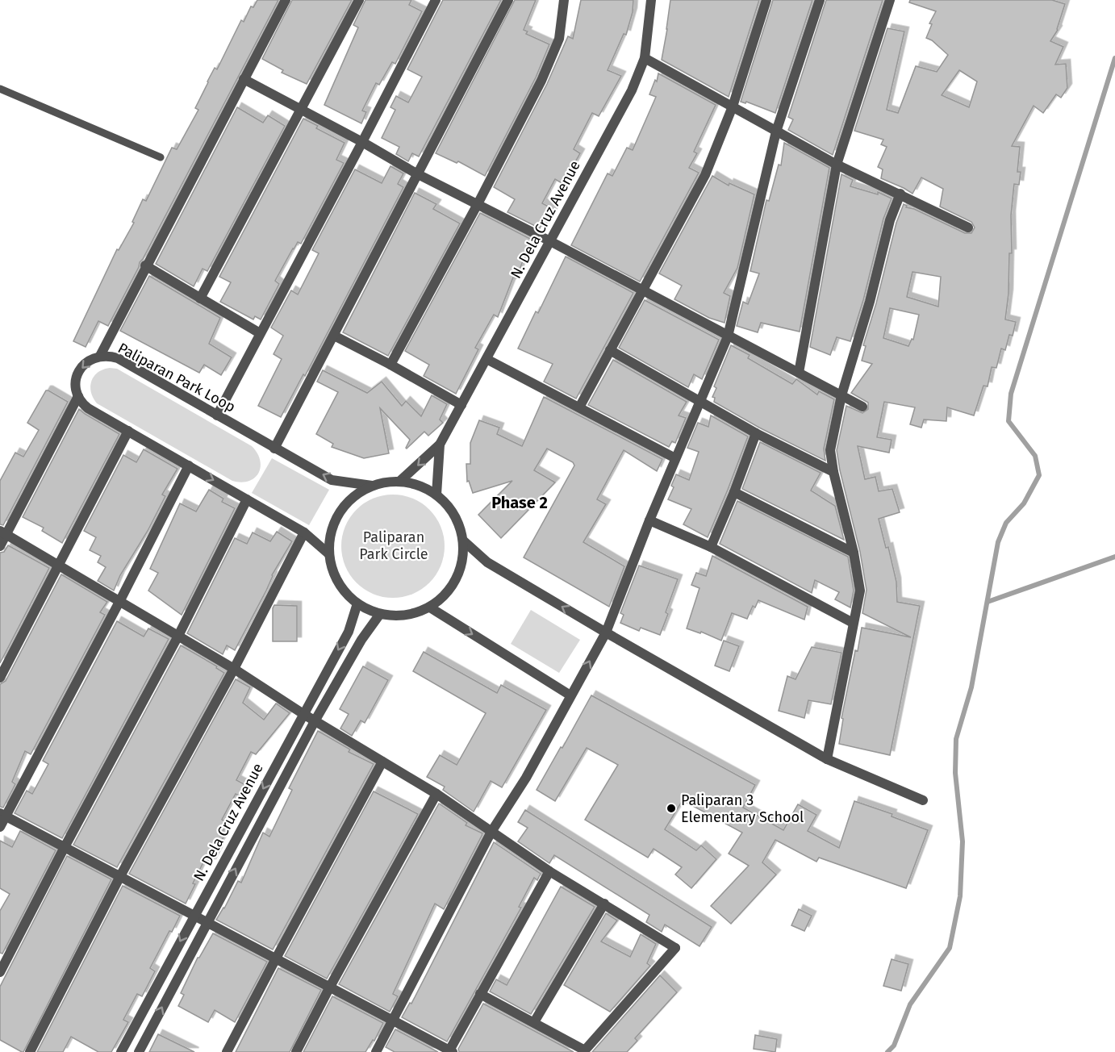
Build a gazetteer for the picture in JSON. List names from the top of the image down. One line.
{"streets":{"street":["N. Dela Cruz Avenue","Paliparan Park Loop"]},"crossings":[["N. Dela Cruz Avenue","Paliparan Park Loop"]],"districts":["Phase 2"],"parks":["Paliparan Park Circle"],"places":["Paliparan 3 Elementary School"]}
